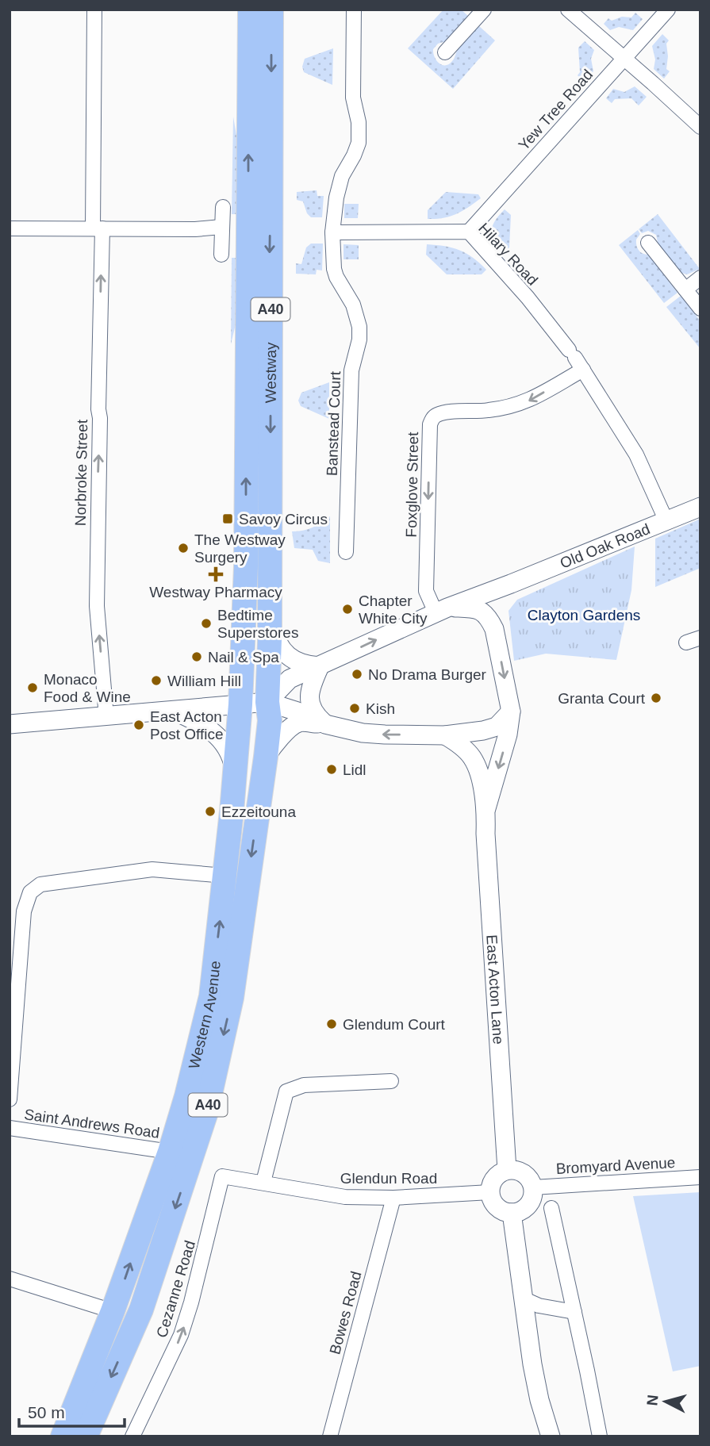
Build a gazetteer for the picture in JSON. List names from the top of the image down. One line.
{"streets":{"highway":["A40","Westway","Western Avenue"],"street":["Yew Tree Road","Hilary Road","Banstead Court","Norbroke Street","Foxglove Street","Old Oak Road","East Acton Lane","Saint Andrews Road","Bromyard Avenue","Glendun Road","Cezanne Road","Bowes Road"]},"crossings":[["Yew Tree Road","Hilary Road"],["Hilary Road","Banstead Court"],["Hilary Road","Foxglove Street"],["Hilary Road","Old Oak Road"],["Westway","Old Oak Road"],["Westway","Western Avenue"],["Foxglove Street","Old Oak Road"],["Old Oak Road","Western Avenue"],["East Acton Lane","Bromyard Avenue"],["East Acton Lane","Glendun Road"],["Western Avenue","Saint Andrews Road"],["Bromyard Avenue","Glendun Road"],["Glendun Road","Cezanne Road"],["Glendun Road","Bowes Road"]],"one_way":["Norbroke Street","Cezanne Road"],"parks":["Clayton Gardens"],"places":{"transit":["Savoy Circus"],"other":["The Westway Surgery","Chapter White City","Bedtime Superstores","Nail & Spa","No Drama Burger","William Hill","Monaco Food & Wine","Granta Court","Kish","East Acton Post Office","Lidl","Ezzeitouna","Glendum Court"],"health":["Westway Pharmacy"]},"scale_bar":"50 m","north":"left"}
